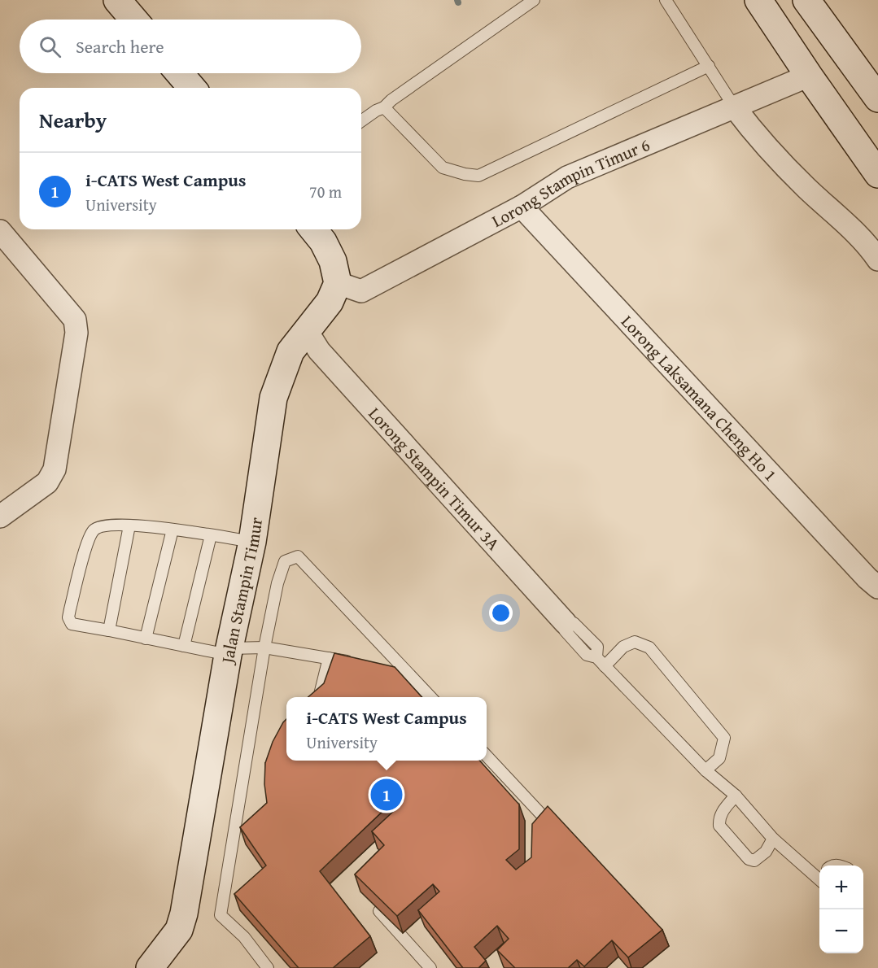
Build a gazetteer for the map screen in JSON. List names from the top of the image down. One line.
{"streets":{"street":["Lorong Stampin Timur 6","Lorong Laksamana Cheng Ho 1","Lorong Stampin Timur 3A","Jalan Stampin Timur"]},"crossings":[["Lorong Stampin Timur 6","Lorong Laksamana Cheng Ho 1"],["Lorong Stampin Timur 6","Jalan Stampin Timur"],["Lorong Stampin Timur 3A","Jalan Stampin Timur"]],"page":{"search":"Search here","heading":"Nearby","list":[{"mark":"1","name":"i-CATS West Campus","note":"University","value":"70 m"}],"popup":["i-CATS West Campus","University"],"pins":"1","map_buttons":["+","−"]}}
